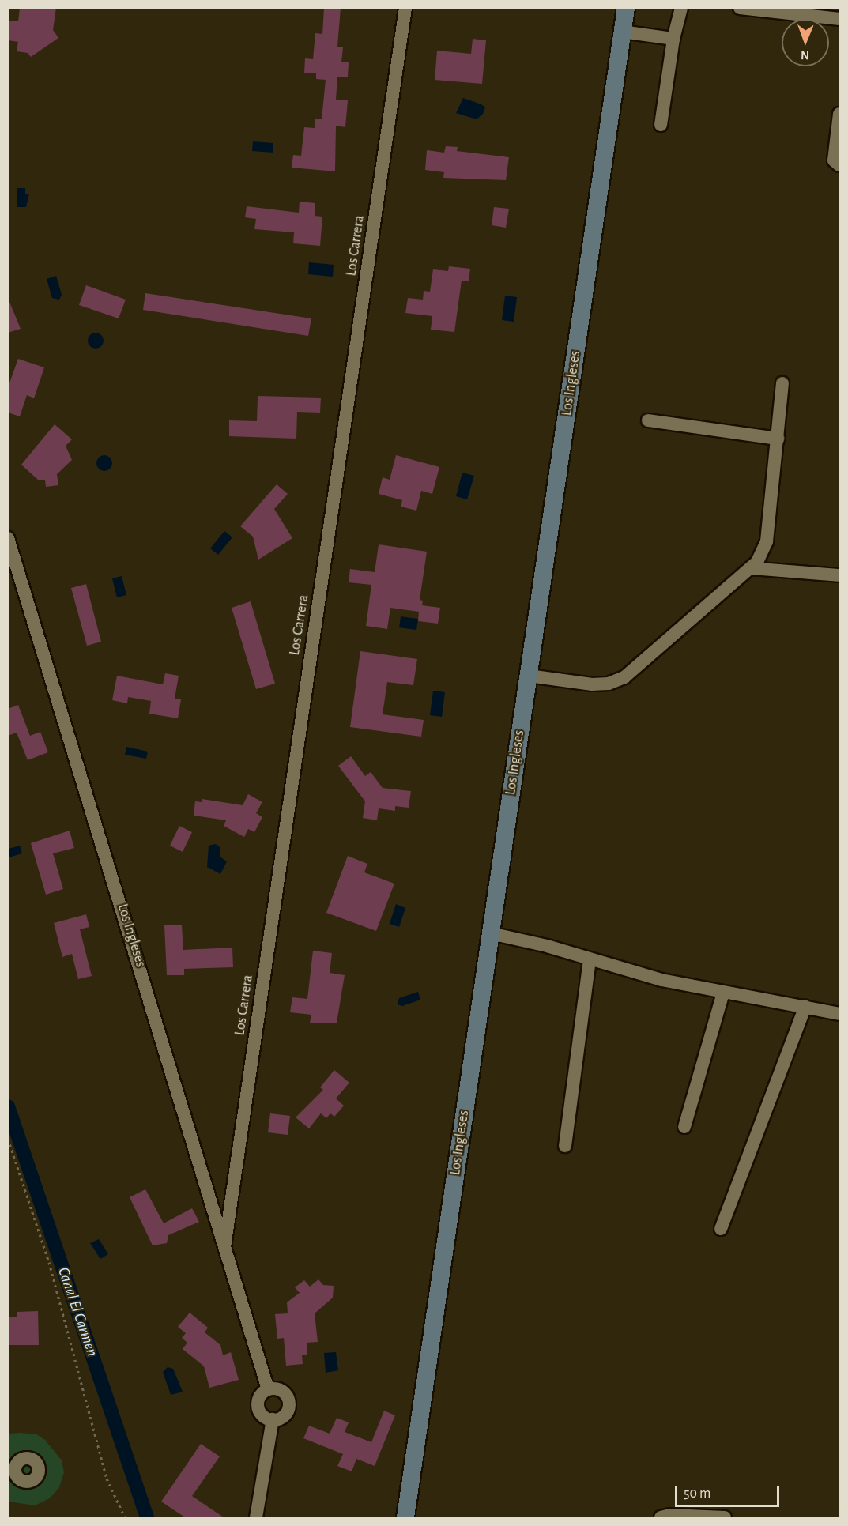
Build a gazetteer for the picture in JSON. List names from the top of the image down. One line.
{"streets":{"street":["Los Carrera","Los Ingleses"]},"crossings":[["Los Carrera","Los Ingleses"]],"water":["Canal El Carmen"],"scale_bar":"50 m","north":"bottom"}
